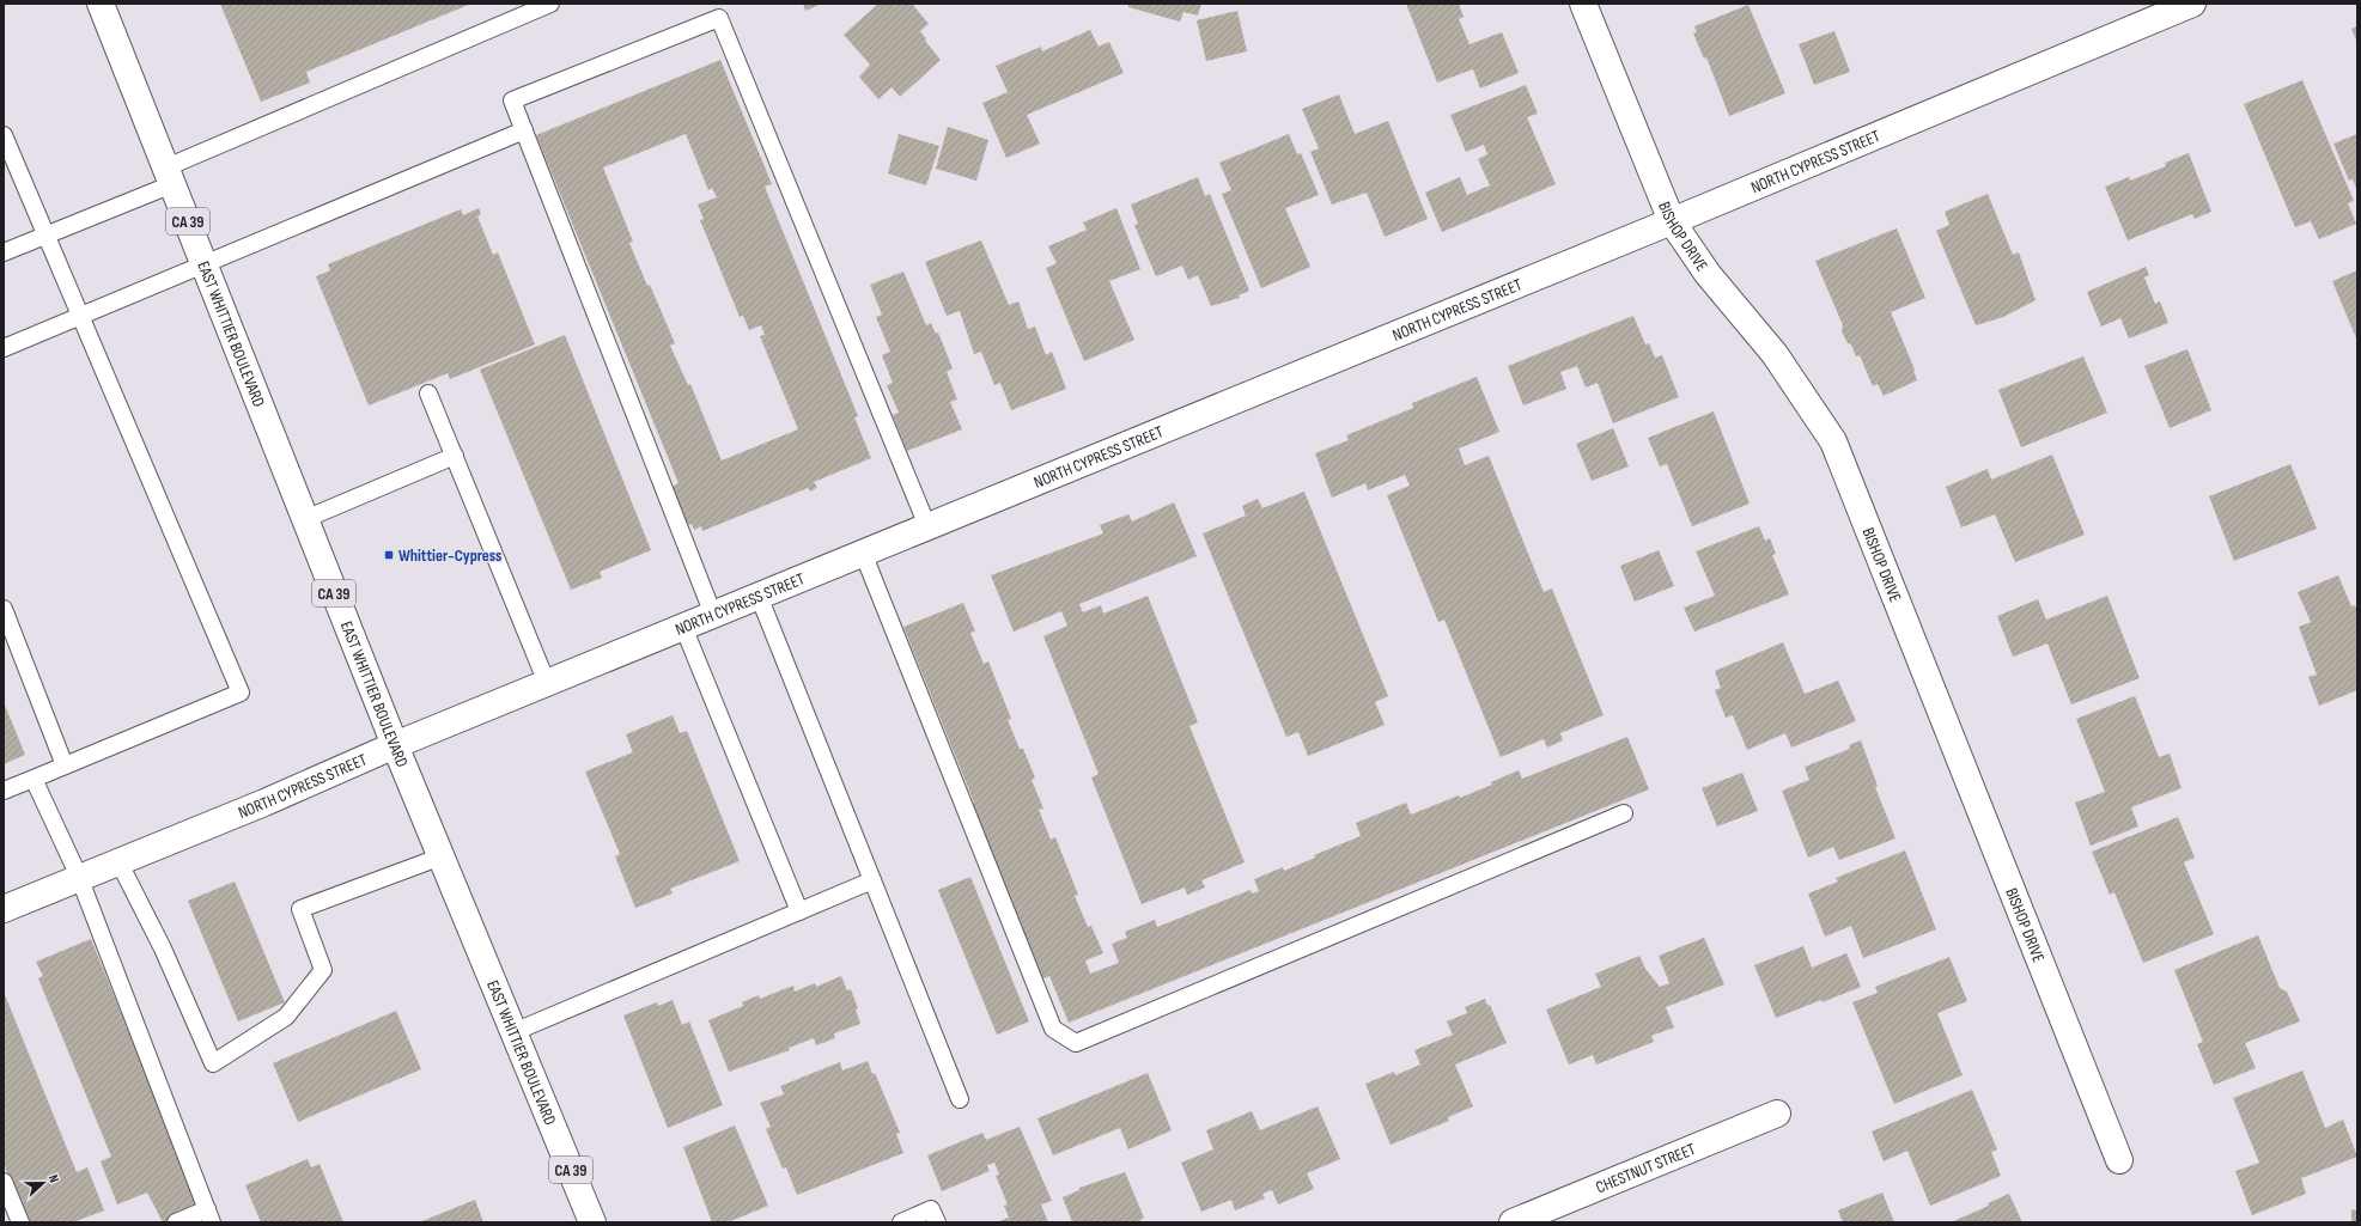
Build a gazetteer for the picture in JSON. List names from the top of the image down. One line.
{"streets":{"street":["NORTH CYPRESS STREET","CA 39","BISHOP DRIVE","EAST WHITTIER BOULEVARD","CHESTNUT STREET"]},"crossings":[["NORTH CYPRESS STREET","BISHOP DRIVE"],["NORTH CYPRESS STREET","EAST WHITTIER BOULEVARD"]],"places":{"transit":["Whittier-Cypress"]},"north":"right"}
